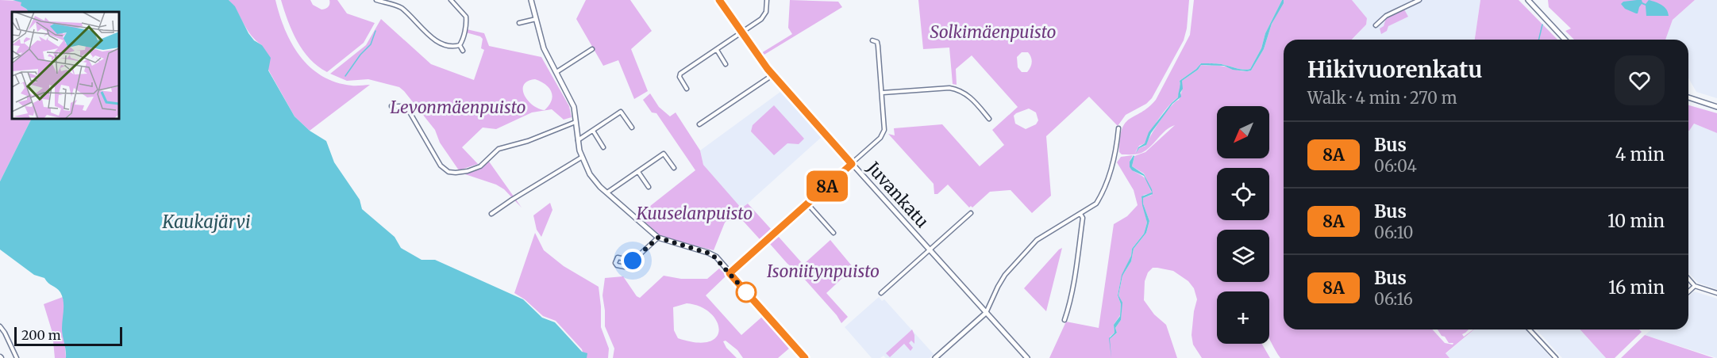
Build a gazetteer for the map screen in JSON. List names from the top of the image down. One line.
{"streets":{"street":["Juvankatu"]},"water":["Kaukajärvi"],"parks":["Solkimäenpuisto","Levonmäenpuisto","Kuuselanpuisto","Isoniitynpuisto"],"lines":["bus line 8A"],"scale_bar":"200 m","north":"bottom left","page":{"on_map":"8A","heading":["Hikivuorenkatu","Walk · 4 min · 270 m"],"map_buttons":"+","list":[{"mark":"8A","name":"Bus","note":"06:04","value":"4 min"},{"mark":"8A","name":"Bus","note":"06:10","value":"10 min"},{"mark":"8A","name":"Bus","note":"06:16","value":"16 min"}],"scale":"200 m"}}
